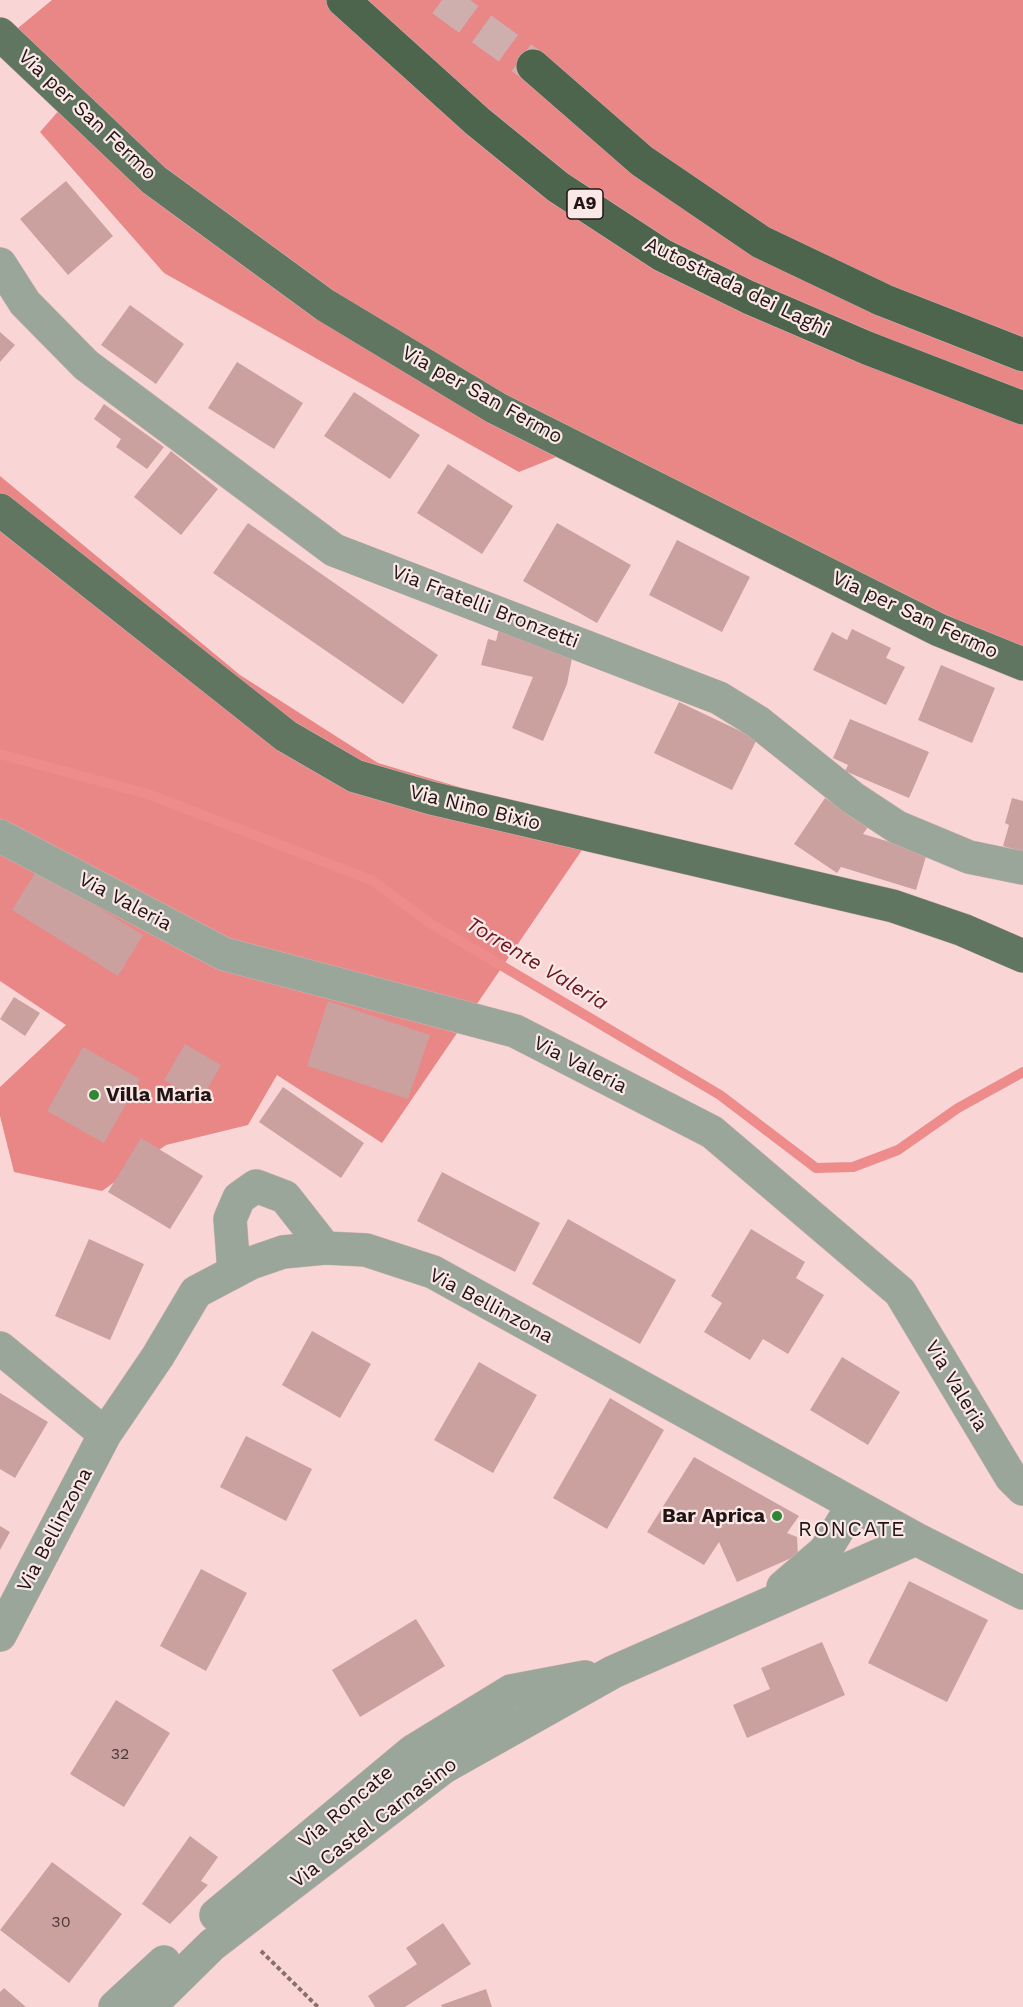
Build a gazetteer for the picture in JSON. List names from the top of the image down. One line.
{"streets":{"highway":["A9","Autostrada dei Laghi"],"main road":["Via per San Fermo","Via Nino Bixio"],"street":["Via Fratelli Bronzetti","Via Valeria","Via Bellinzona","Via Roncate","Via Castel Carnasino"]},"crossings":[["Via Bellinzona","Via Castel Carnasino"],["Via Roncate","Via Castel Carnasino"]],"districts":["RONCATE"],"water":["Torrente Valeria"],"places":["Villa Maria","Bar Aprica"],"house_numbers":["32","30"]}
